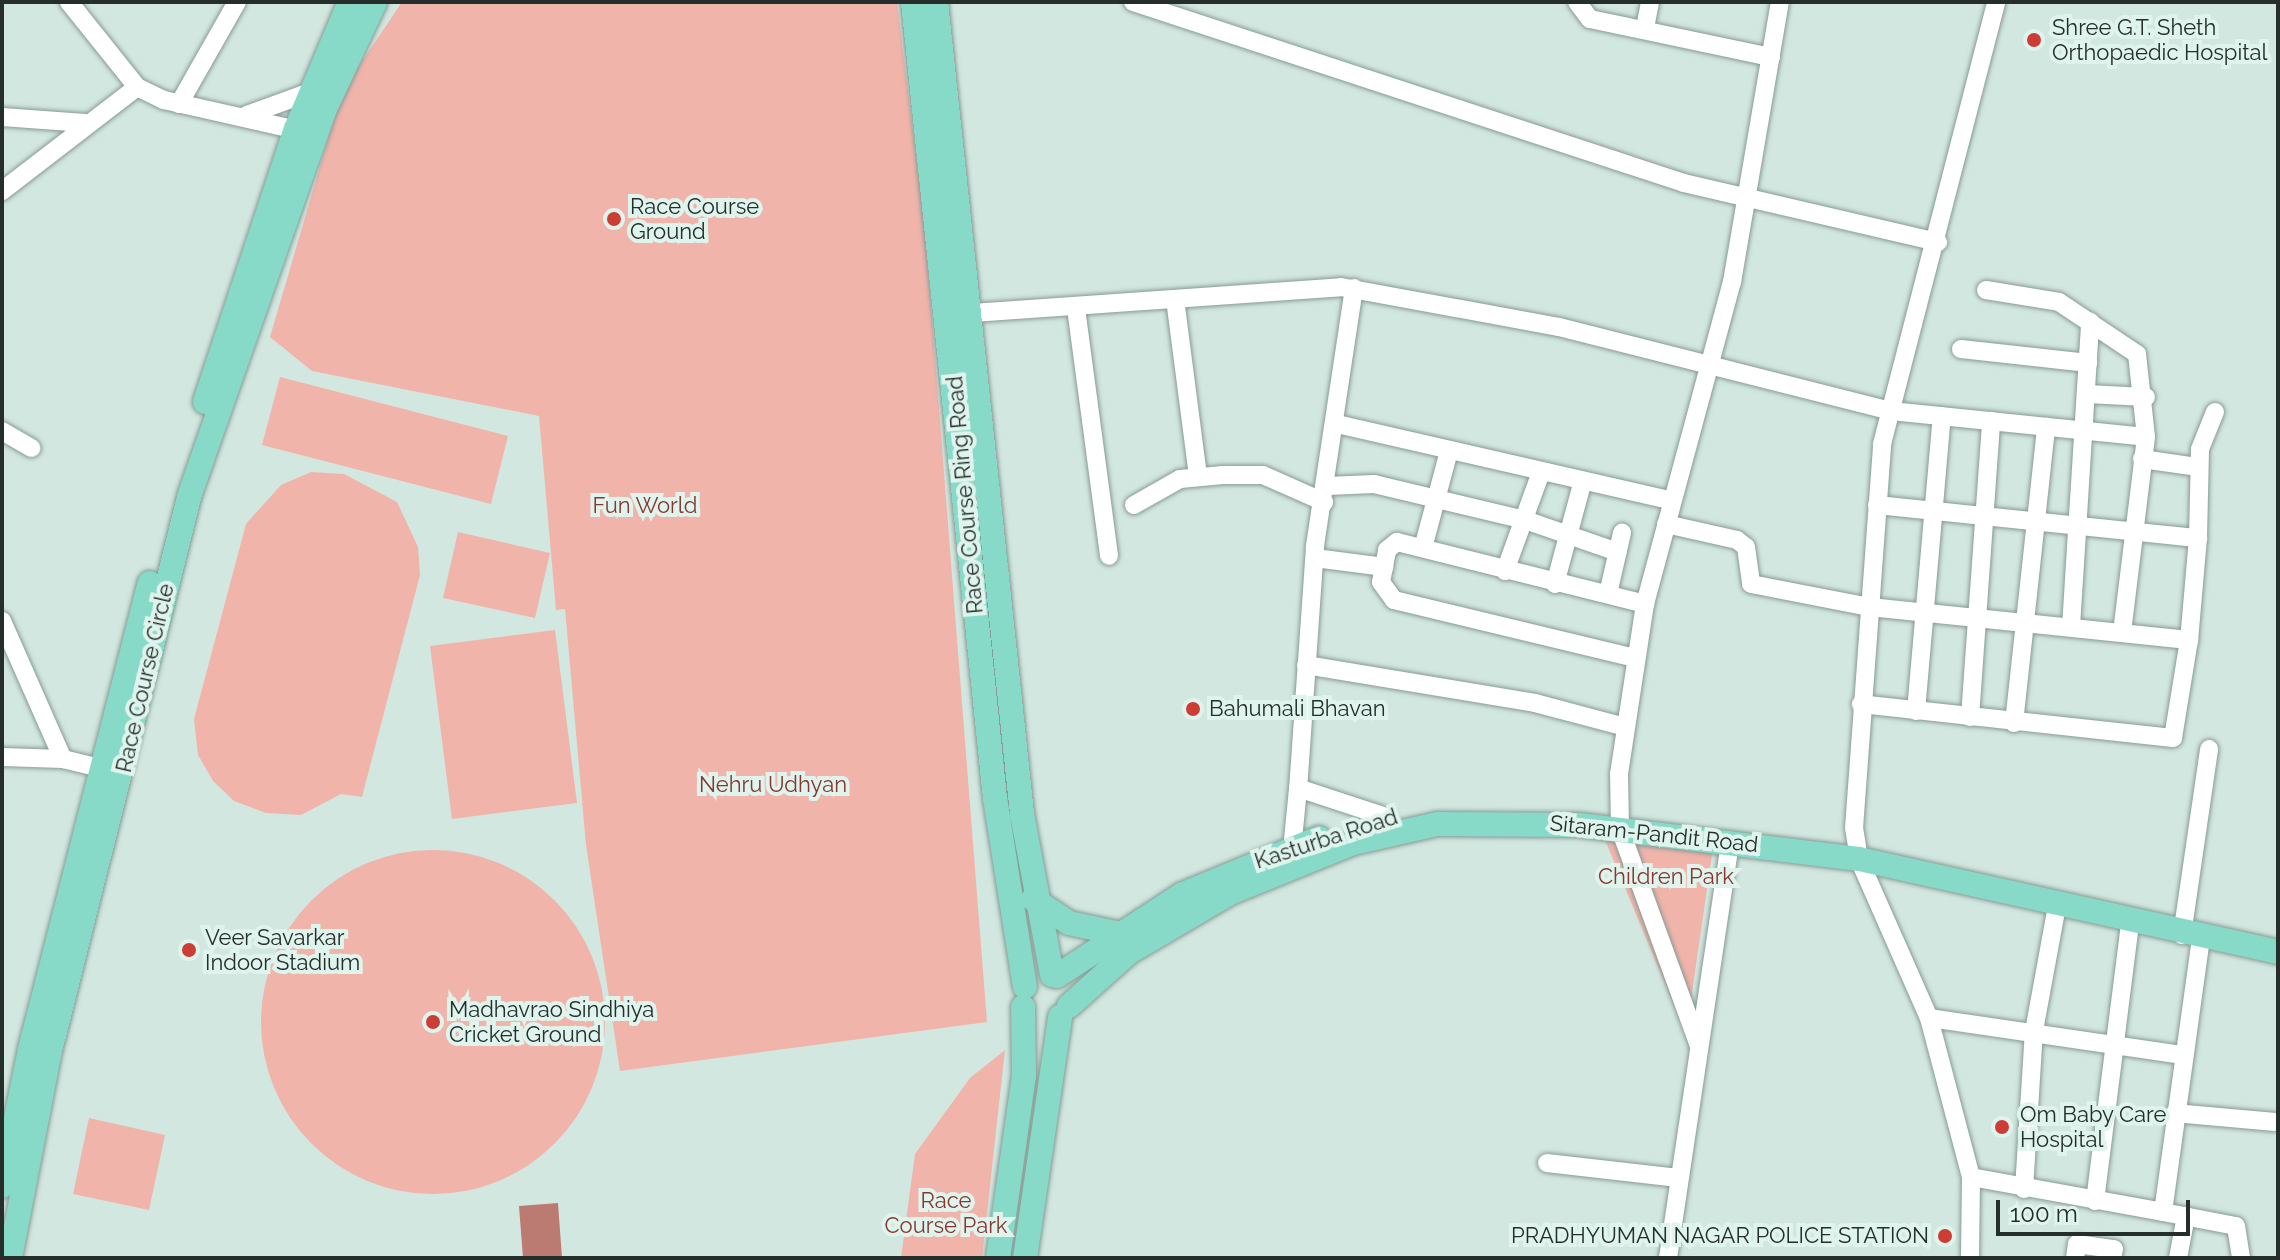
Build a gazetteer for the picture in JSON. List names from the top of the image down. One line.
{"streets":{"main road":["Race Course Ring Road","Race Course Circle","Sitaram-Pandit Road","Kasturba Road"]},"crossings":[["Race Course Ring Road","Sitaram-Pandit Road"],["Race Course Ring Road","Kasturba Road"],["Sitaram-Pandit Road","Kasturba Road"]],"parks":["Fun World","Nehru Udhyan","Children Park","Race Course Park"],"places":["Shree G.T. Sheth Orthopaedic Hospital","Race Course Ground","Bahumali Bhavan","Veer Savarkar Indoor Stadium","Madhavrao Sindhiya Cricket Ground","Om Baby Care Hospital","PRADHYUMAN NAGAR POLICE STATION"],"scale_bar":"100 m"}
